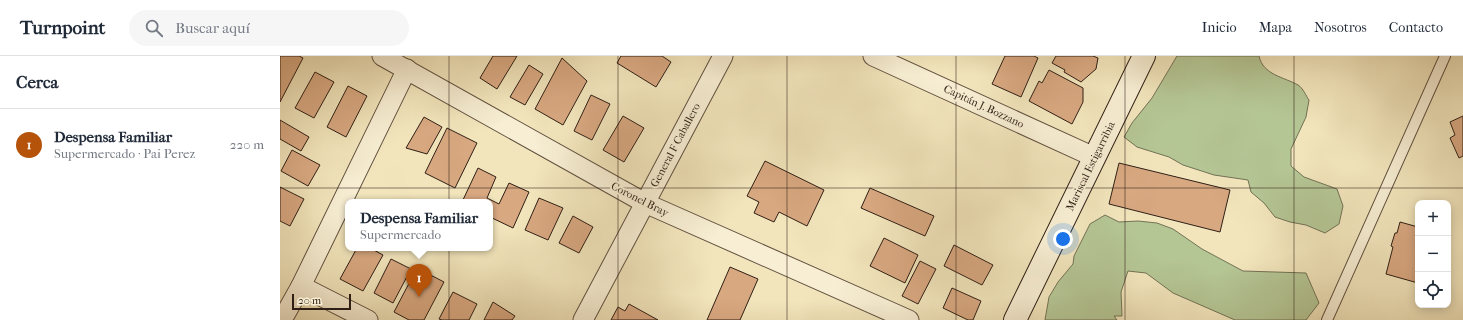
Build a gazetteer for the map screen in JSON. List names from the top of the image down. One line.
{"streets":{"street":["Capitán J. Bozzano","General F Caballero","Mariscal Estigarribia","Coronel Bray"]},"crossings":[["Capitán J. Bozzano","Mariscal Estigarribia"],["General F Caballero","Coronel Bray"]],"scale_bar":"20 m","page":{"header":"Turnpoint","search":"Buscar aquí","nav":["Inicio","Mapa","Nosotros","Contacto"],"heading":"Cerca","list":[{"mark":"1","name":"Despensa Familiar","note":"Supermercado · Pai Perez","value":"220 m"}],"popup":["Despensa Familiar","Supermercado"],"map_buttons":["+","−"],"pins":"1","scale":"20 m"}}
